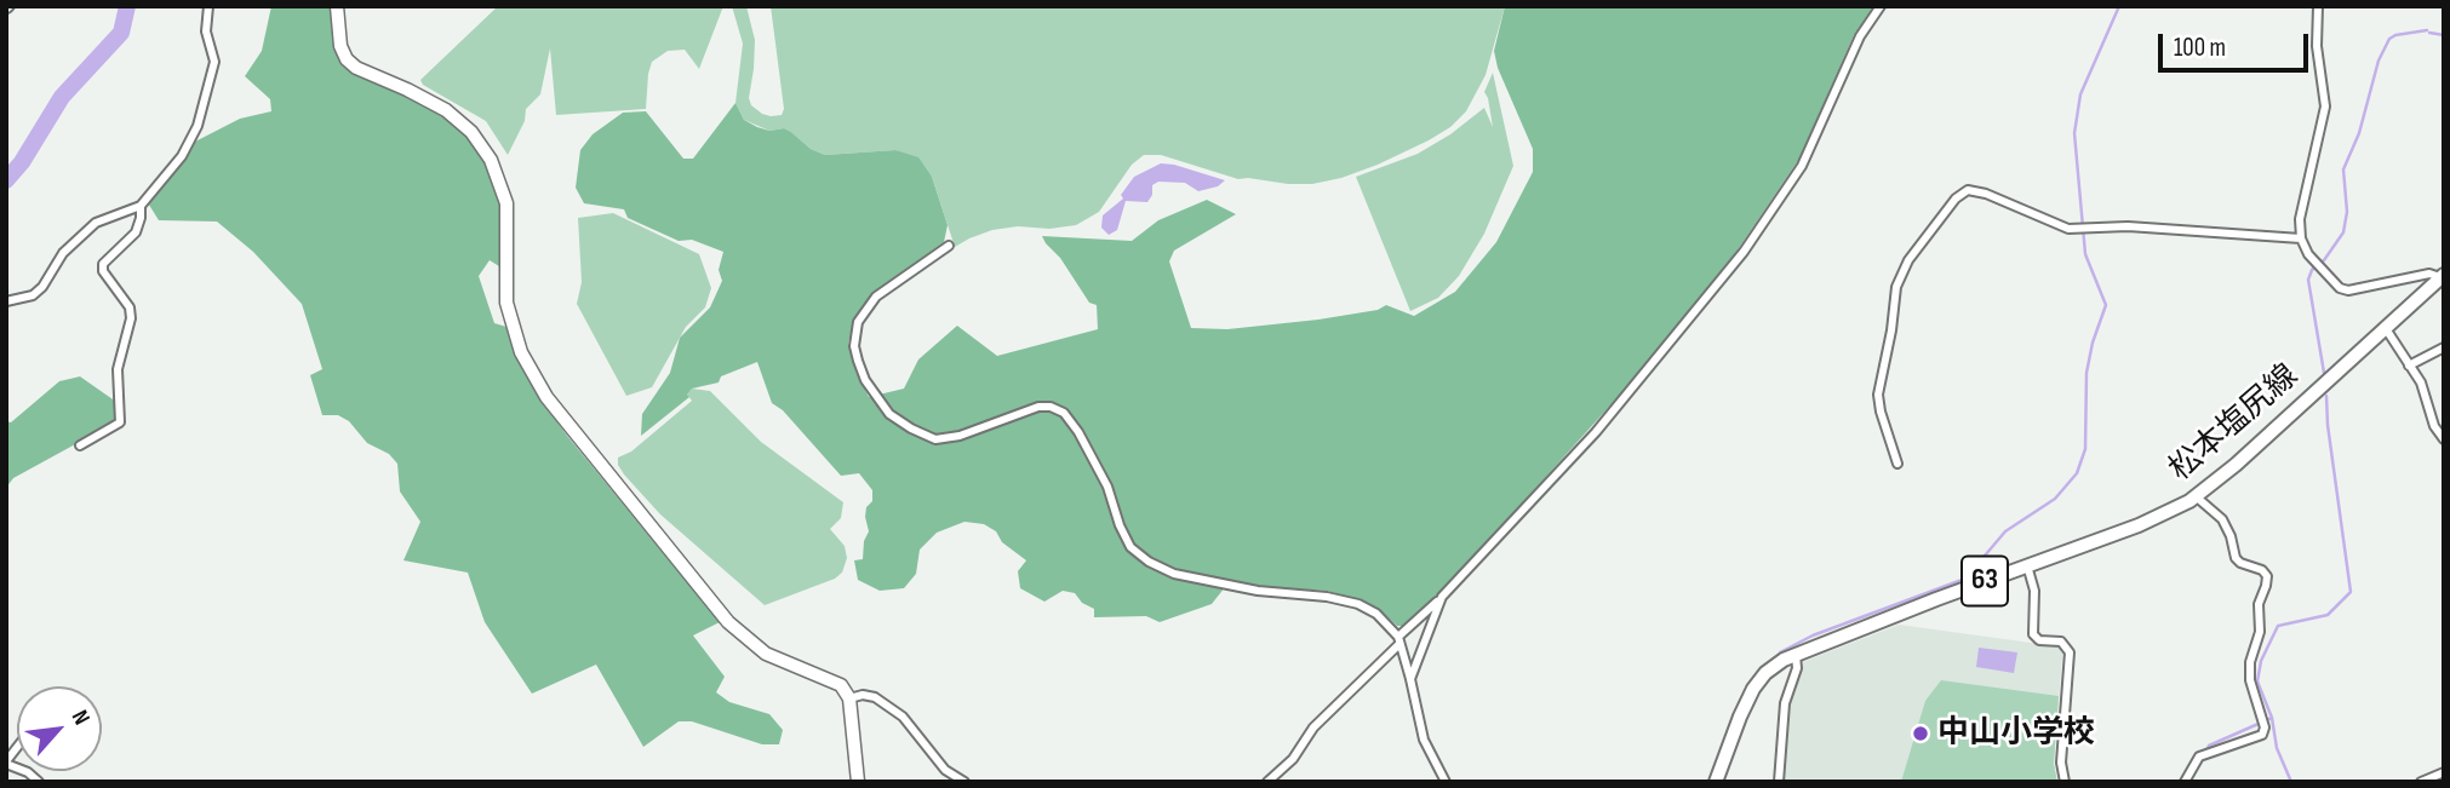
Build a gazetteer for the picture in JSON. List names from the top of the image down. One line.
{"streets":{"main road":["松本塩尻線","63"]},"places":["中山小学校"],"scale_bar":"100 m","north":"top right"}
